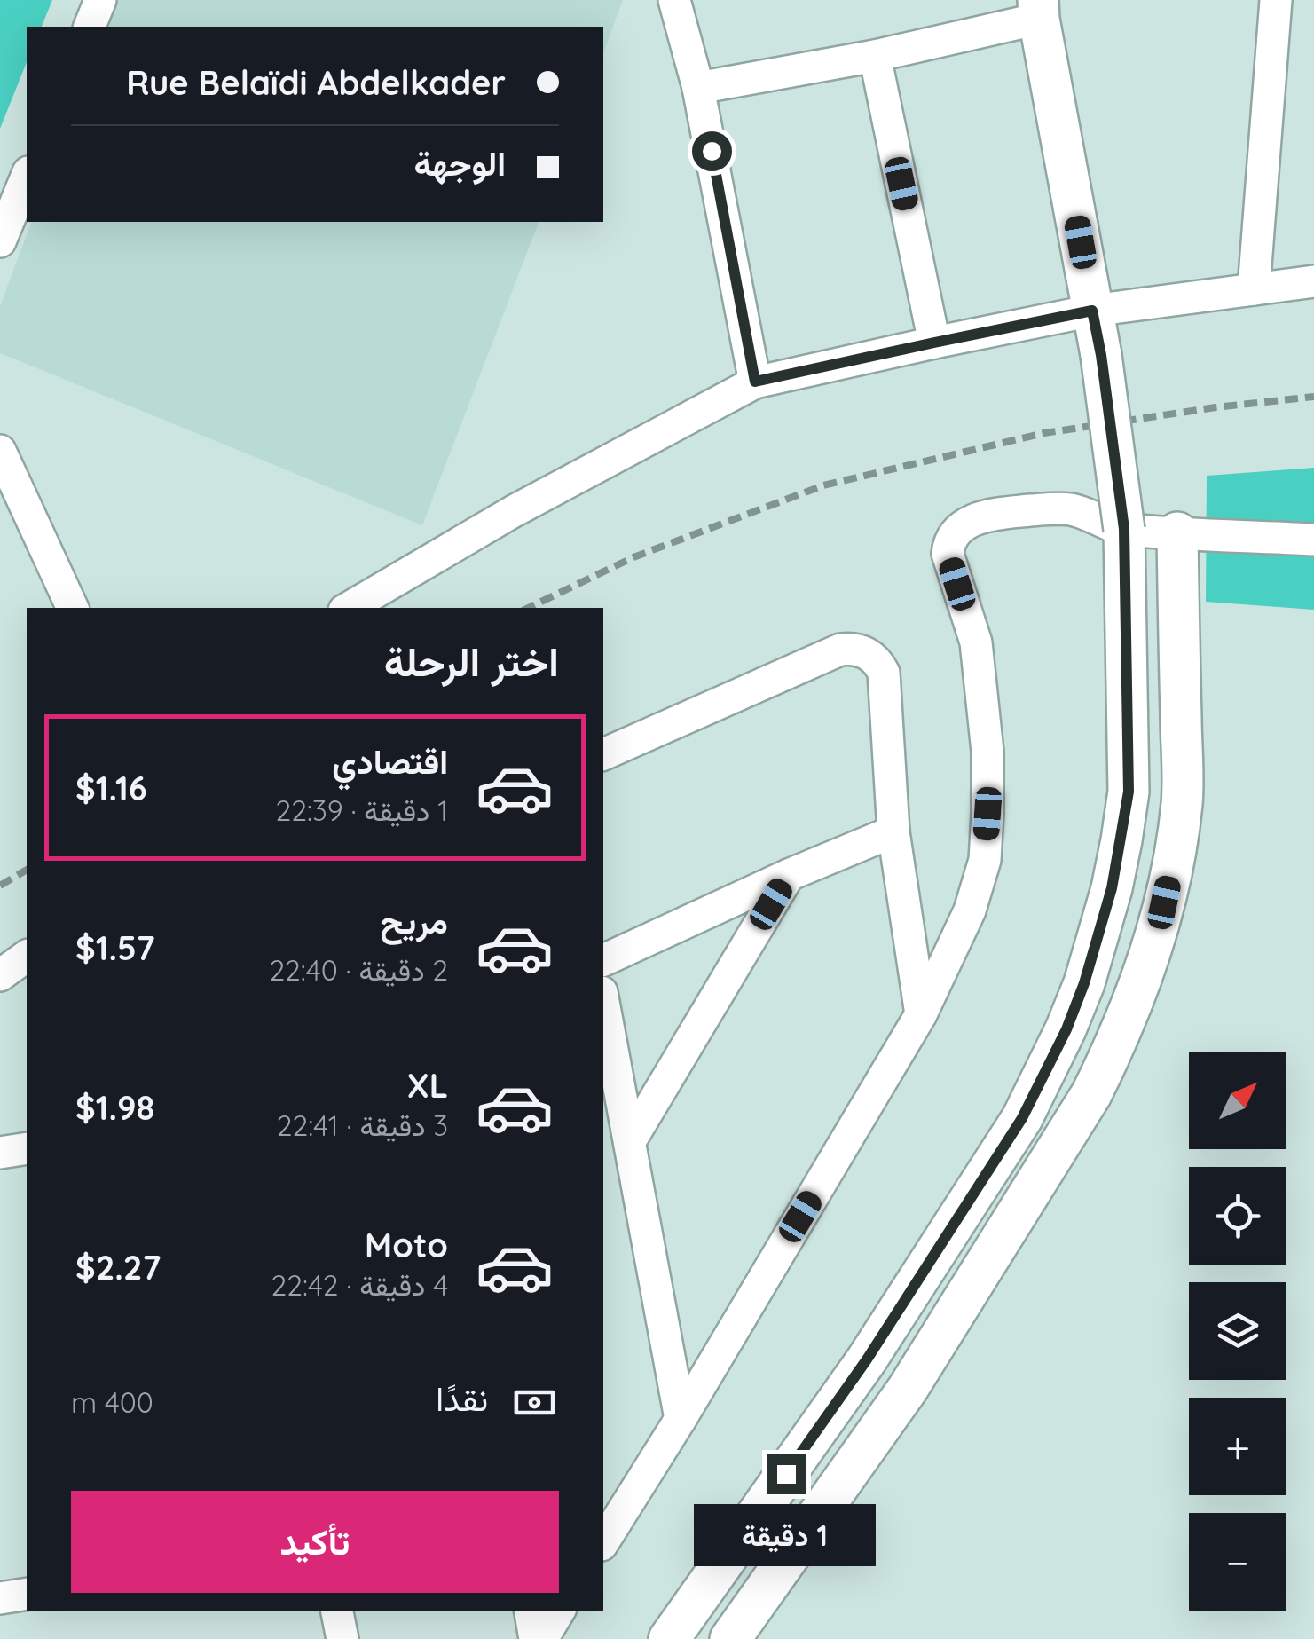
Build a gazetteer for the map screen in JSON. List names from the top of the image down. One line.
{"north":"top right","page":{"banner":["Rue Belaïdi Abdelkader","الوجهة"],"heading":"اختر الرحلة","list":[{"name":"اقتصادي","note":"1 دقيقة · 22:39","value":"$1.16"},{"name":"مريح","note":"2 دقيقة · 22:40","value":"$1.57"},{"name":"XL","note":"3 دقيقة · 22:41","value":"$1.98"},{"name":"Moto","note":"4 دقيقة · 22:42","value":"$2.27"}],"map_buttons":["+","−"],"pay":["نقدًا","400 m"],"buttons":"تأكيد","bubble":"1 دقيقة"}}
